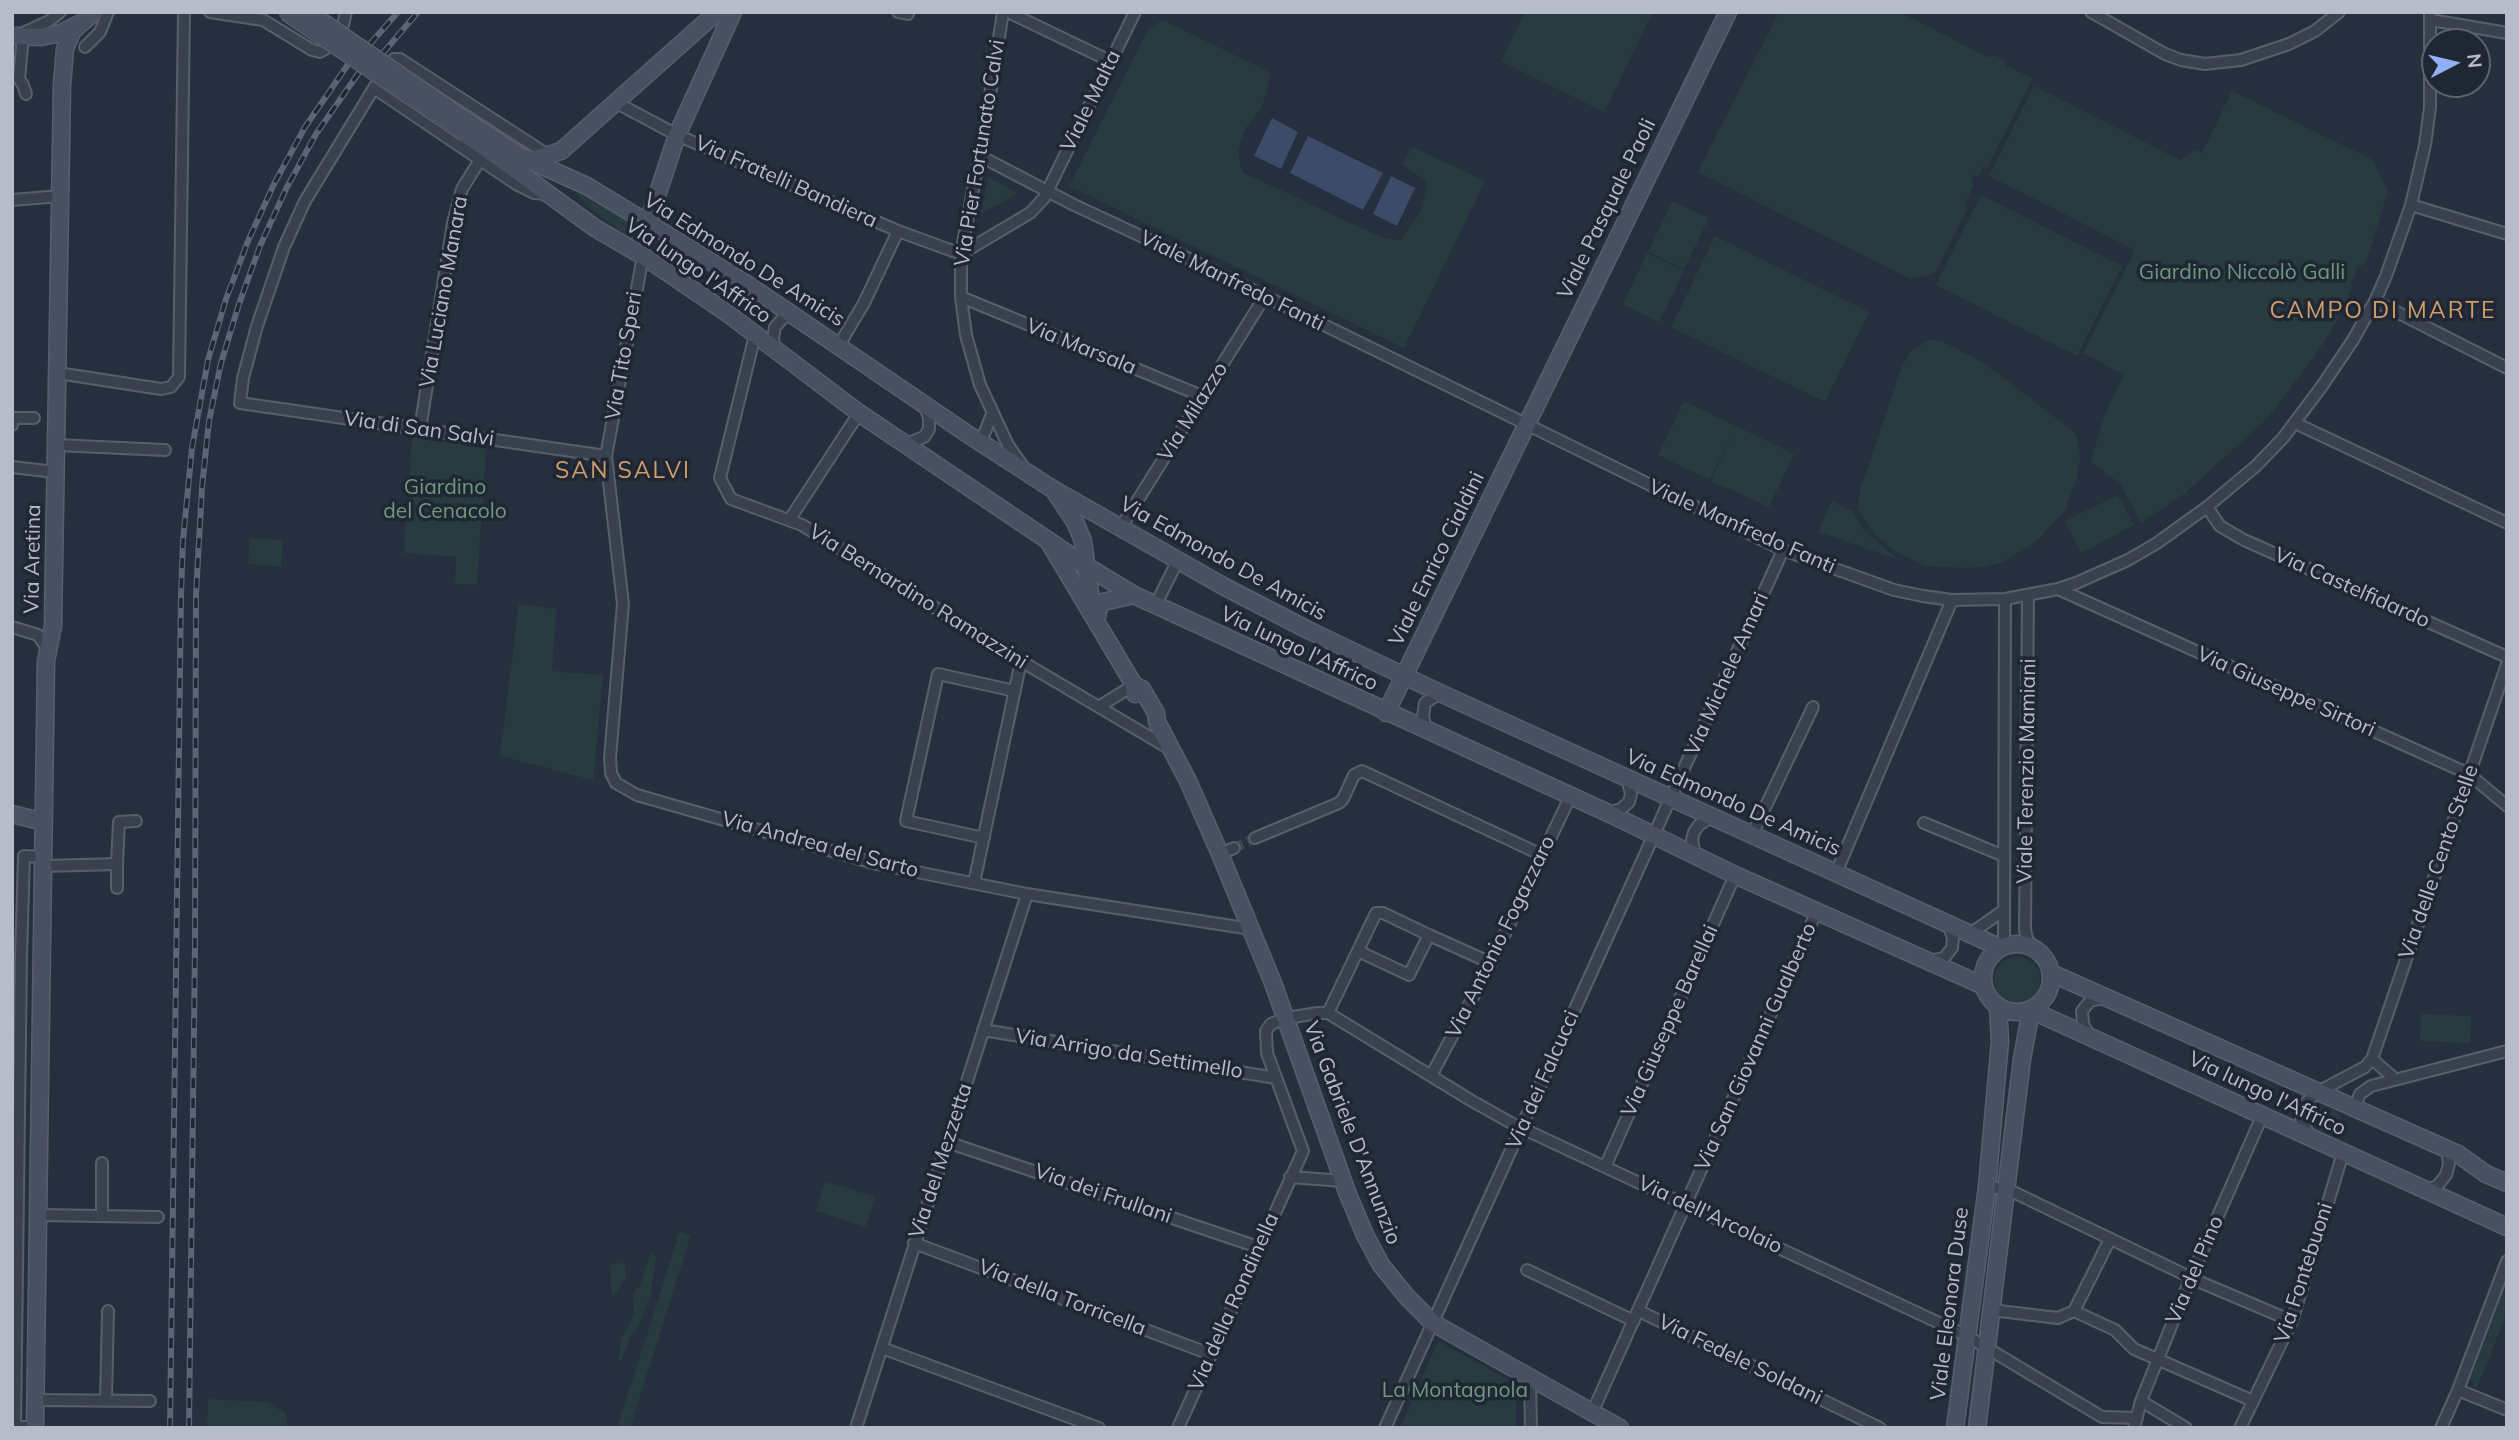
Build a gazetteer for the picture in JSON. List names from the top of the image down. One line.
{"streets":{"street":["Viale Malta","Via Pier Fortunato Calvi","Via Fratelli Bandiera","Viale Pasquale Paoli","Via Edmondo De Amicis","Via lungo l'Affrico","Viale Manfredo Fanti","Via Luciano Manara","Via Marsala","Via Tito Speri","Via Milazzo","Via di San Salvi","Via Aretina","Viale Enrico Cialdini","Via Castelfidardo","Via Bernardino Ramazzini","Via Michele Amari","Via Giuseppe Sirtori","Viale Terenzio Mamiani","Via Andrea del Sarto","Via delle Cento Stelle","Via Antonio Fogazzaro","Via Giuseppe Barellai","Via San Giovanni Gualberto","Via Arrigo da Settimello","Via dei Falcucci","Via Gabriele D'Annunzio","Via del Mezzetta","Via dei Frullani","Via dell'Arcolaio","Via del Pino","Via Fontebuoni","Via della Torricella","Via della Rondinella","Viale Eleonora Duse","Via Fedele Soldani"]},"crossings":[["Viale Malta","Via Pier Fortunato Calvi"],["Viale Malta","Via Fratelli Bandiera"],["Viale Malta","Viale Manfredo Fanti"],["Via Pier Fortunato Calvi","Via Fratelli Bandiera"],["Via Pier Fortunato Calvi","Via Edmondo De Amicis"],["Via Pier Fortunato Calvi","Viale Manfredo Fanti"],["Via Pier Fortunato Calvi","Via Marsala"],["Viale Pasquale Paoli","Viale Manfredo Fanti"],["Viale Pasquale Paoli","Viale Enrico Cialdini"],["Via Edmondo De Amicis","Via lungo l'Affrico"],["Via Edmondo De Amicis","Via Milazzo"],["Via Edmondo De Amicis","Viale Enrico Cialdini"],["Via Edmondo De Amicis","Via Michele Amari"],["Via Edmondo De Amicis","Viale Terenzio Mamiani"],["Via Edmondo De Amicis","Viale Eleonora Duse"],["Via lungo l'Affrico","Via Luciano Manara"],["Via lungo l'Affrico","Via Tito Speri"],["Via lungo l'Affrico","Via di San Salvi"],["Via lungo l'Affrico","Viale Enrico Cialdini"],["Via lungo l'Affrico","Via Bernardino Ramazzini"],["Via lungo l'Affrico","Via Michele Amari"],["Via lungo l'Affrico","Viale Terenzio Mamiani"],["Via lungo l'Affrico","Via Antonio Fogazzaro"],["Via lungo l'Affrico","Via Giuseppe Barellai"],["Via lungo l'Affrico","Via San Giovanni Gualberto"],["Via lungo l'Affrico","Via dei Falcucci"],["Via lungo l'Affrico","Via Gabriele D'Annunzio"],["Via lungo l'Affrico","Via del Pino"],["Via lungo l'Affrico","Via Fontebuoni"],["Via lungo l'Affrico","Viale Eleonora Duse"],["Viale Manfredo Fanti","Via Milazzo"],["Viale Manfredo Fanti","Viale Enrico Cialdini"],["Viale Manfredo Fanti","Via Castelfidardo"],["Viale Manfredo Fanti","Via Michele Amari"],["Viale Manfredo Fanti","Via Giuseppe Sirtori"],["Viale Manfredo Fanti","Viale Terenzio Mamiani"],["Via Luciano Manara","Via di San Salvi"],["Via Marsala","Via Milazzo"],["Via Tito Speri","Via di San Salvi"],["Via Tito Speri","Via Andrea del Sarto"],["Via Bernardino Ramazzini","Via Gabriele D'Annunzio"],["Via Michele Amari","Via dei Falcucci"],["Via Giuseppe Sirtori","Via delle Cento Stelle"],["Viale Terenzio Mamiani","Viale Eleonora Duse"],["Via Andrea del Sarto","Via Gabriele D'Annunzio"],["Via Andrea del Sarto","Via del Mezzetta"],["Via Antonio Fogazzaro","Via dell'Arcolaio"],["Via Giuseppe Barellai","Via dell'Arcolaio"],["Via San Giovanni Gualberto","Via Gabriele D'Annunzio"],["Via San Giovanni Gualberto","Via dell'Arcolaio"],["Via San Giovanni Gualberto","Via Fedele Soldani"],["Via Arrigo da Settimello","Via Gabriele D'Annunzio"],["Via Arrigo da Settimello","Via del Mezzetta"],["Via dei Falcucci","Via Gabriele D'Annunzio"],["Via dei Falcucci","Via dell'Arcolaio"],["Via Gabriele D'Annunzio","Via della Rondinella"],["Via del Mezzetta","Via dei Frullani"],["Via del Mezzetta","Via della Torricella"],["Via dei Frullani","Via della Rondinella"],["Via dell'Arcolaio","Via del Pino"],["Via dell'Arcolaio","Viale Eleonora Duse"],["Via della Torricella","Via della Rondinella"]],"districts":["CAMPO DI MARTE","SAN SALVI"],"parks":["Giardino Niccolò Galli","Giardino del Cenacolo","La Montagnola"],"north":"right"}
